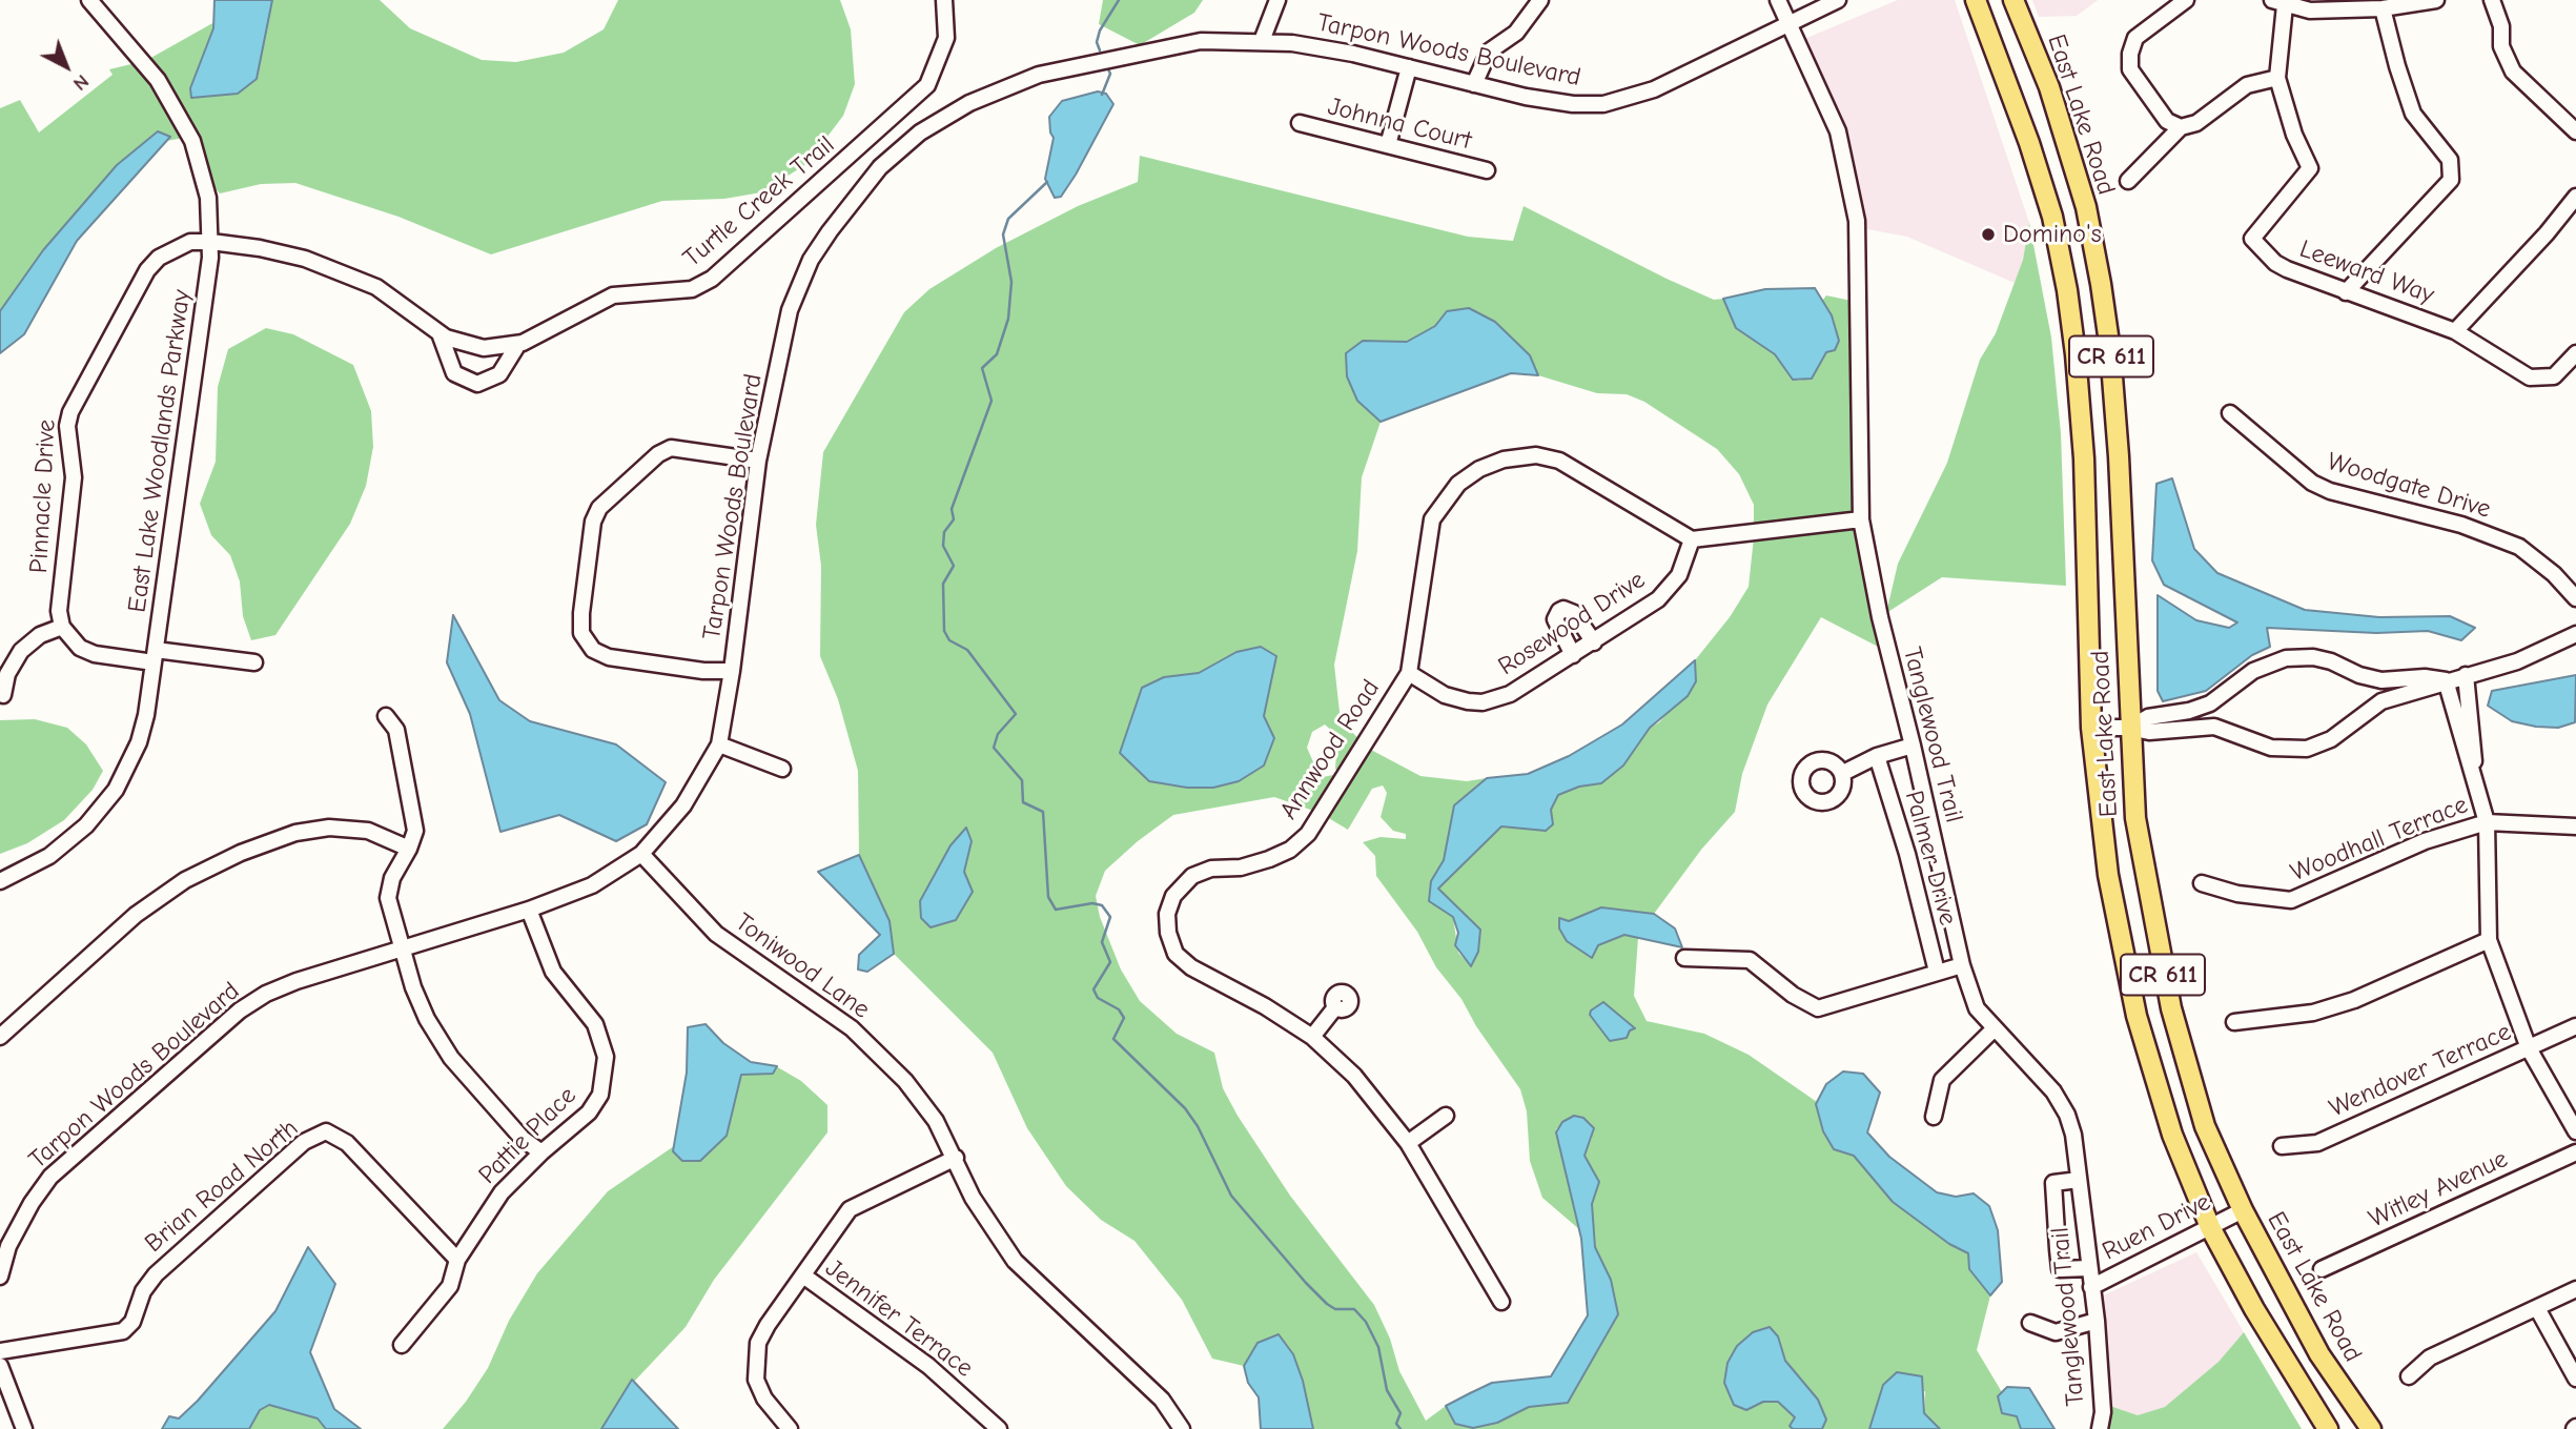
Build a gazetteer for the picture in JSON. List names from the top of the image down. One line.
{"streets":{"main road":["East Lake Road","CR 611"],"street":["Tarpon Woods Boulevard","Johnna Court","Turtle Creek Trail","Leeward Way","East Lake Woodlands Parkway","Woodgate Drive","Pinnacle Drive","Rosewood Drive","Tanglewood Trail","Annwood Road","Woodhall Terrace","Palmer Drive","Toniwood Lane","Wendover Terrace","Pattie Place","Brian Road North","Witley Avenue","Ruen Drive","Jennifer Terrace"]},"crossings":[["Tarpon Woods Boulevard","Tanglewood Trail"],["Tarpon Woods Boulevard","Toniwood Lane"],["Tarpon Woods Boulevard","Pattie Place"],["East Lake Road","Ruen Drive"],["Turtle Creek Trail","East Lake Woodlands Parkway"],["Turtle Creek Trail","Pinnacle Drive"],["East Lake Woodlands Parkway","Pinnacle Drive"],["Rosewood Drive","Annwood Road"],["Tanglewood Trail","Ruen Drive"],["Pattie Place","Brian Road North"]],"places":["Domino's"],"north":"bottom right"}
